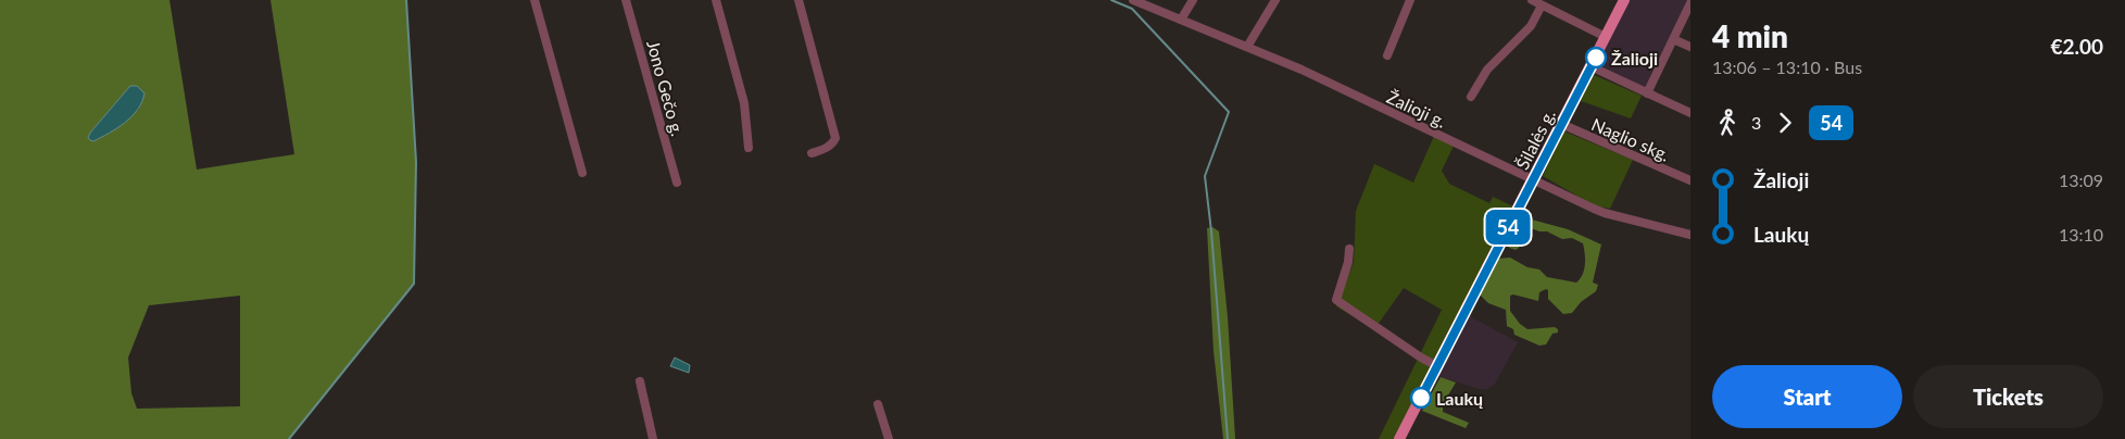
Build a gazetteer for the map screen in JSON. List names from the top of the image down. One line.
{"streets":{"main road":["Šilalės g."],"street":["Jono Gečo g.","Žalioji g.","Naglio skg."]},"crossings":[["Žalioji g.","Šilalės g."],["Šilalės g.","Naglio skg."]],"places":["Žalioji","Laukų"],"lines":["bus line 54"],"page":{"on_map":"54","heading":["4 min","13:06 – 13:10 · Bus","€2.00"],"legs":["3","54"],"list":[{"name":"Žalioji","value":"13:09"},{"name":"Laukų","value":"13:10"}],"buttons":["Start","Tickets"]}}
